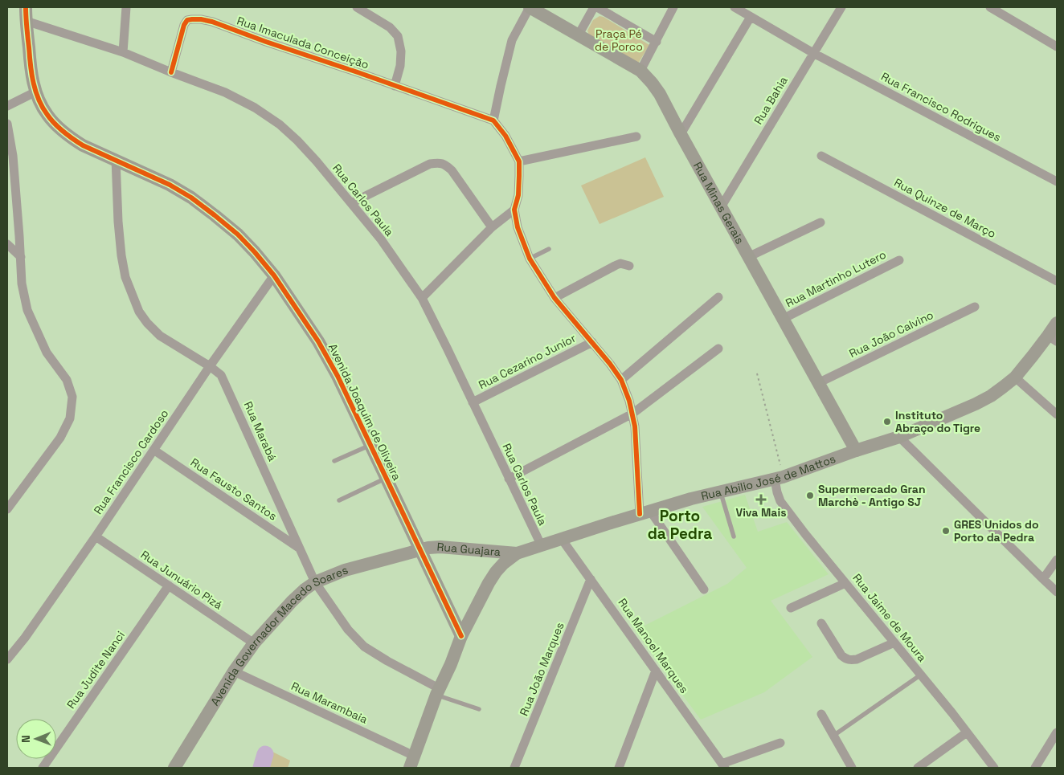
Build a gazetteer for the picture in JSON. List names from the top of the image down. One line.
{"streets":{"main road":["Rua Minas Gerais","Avenida Joaquim de Oliveira","Rua Abilio José de Mattos","Rua Guajara","Avenida Governador Macedo Soares"],"street":["Rua Imaculada Conceição","Rua Bahia","Rua Francisco Rodrigues","Rua Carlos Paula","Rua Quinze de Março","Rua Martinho Lutero","Rua João Calvino","Rua Cezarino Junior","Rua Marabá","Rua Francisco Cardoso","Rua Fausto Santos","Rua Junuário Pizá","Rua Jaime de Moura","Rua Manoel Marques","Rua João Marques","Rua Judite Nanci","Rua Marambaia"]},"crossings":[["Rua Imaculada Conceição","Rua Carlos Paula"],["Rua Bahia","Rua Francisco Rodrigues"],["Rua Bahia","Rua Minas Gerais"],["Rua Carlos Paula","Rua Cezarino Junior"],["Rua Carlos Paula","Avenida Joaquim de Oliveira"],["Rua Carlos Paula","Rua Abilio José de Mattos"],["Rua Minas Gerais","Rua Martinho Lutero"],["Rua Minas Gerais","Rua João Calvino"],["Rua Minas Gerais","Rua Abilio José de Mattos"],["Avenida Joaquim de Oliveira","Rua Marabá"],["Avenida Joaquim de Oliveira","Rua Francisco Cardoso"],["Avenida Joaquim de Oliveira","Rua Abilio José de Mattos"],["Avenida Joaquim de Oliveira","Rua Guajara"],["Avenida Joaquim de Oliveira","Avenida Governador Macedo Soares"],["Rua Marabá","Rua Francisco Cardoso"],["Rua Marabá","Rua Abilio José de Mattos"],["Rua Marabá","Rua Fausto Santos"],["Rua Marabá","Avenida Governador Macedo Soares"],["Rua Francisco Cardoso","Rua Fausto Santos"],["Rua Francisco Cardoso","Rua Junuário Pizá"],["Rua Abilio José de Mattos","Rua Guajara"],["Rua Abilio José de Mattos","Rua Jaime de Moura"],["Rua Abilio José de Mattos","Rua Manoel Marques"],["Rua Abilio José de Mattos","Rua Marambaia"],["Rua Guajara","Avenida Governador Macedo Soares"],["Rua Junuário Pizá","Avenida Governador Macedo Soares"],["Rua Junuário Pizá","Rua Judite Nanci"],["Avenida Governador Macedo Soares","Rua Marambaia"],["Rua Manoel Marques","Rua João Marques"]],"districts":["Porto da Pedra"],"parks":["Praça Pé de Porco"],"places":{"other":["Instituto Abraço do Tigre","Supermercado Gran Marchè - Antigo SJ","GRES Unidos do Porto da Pedra"],"health":["Viva Mais"]},"north":"left"}
